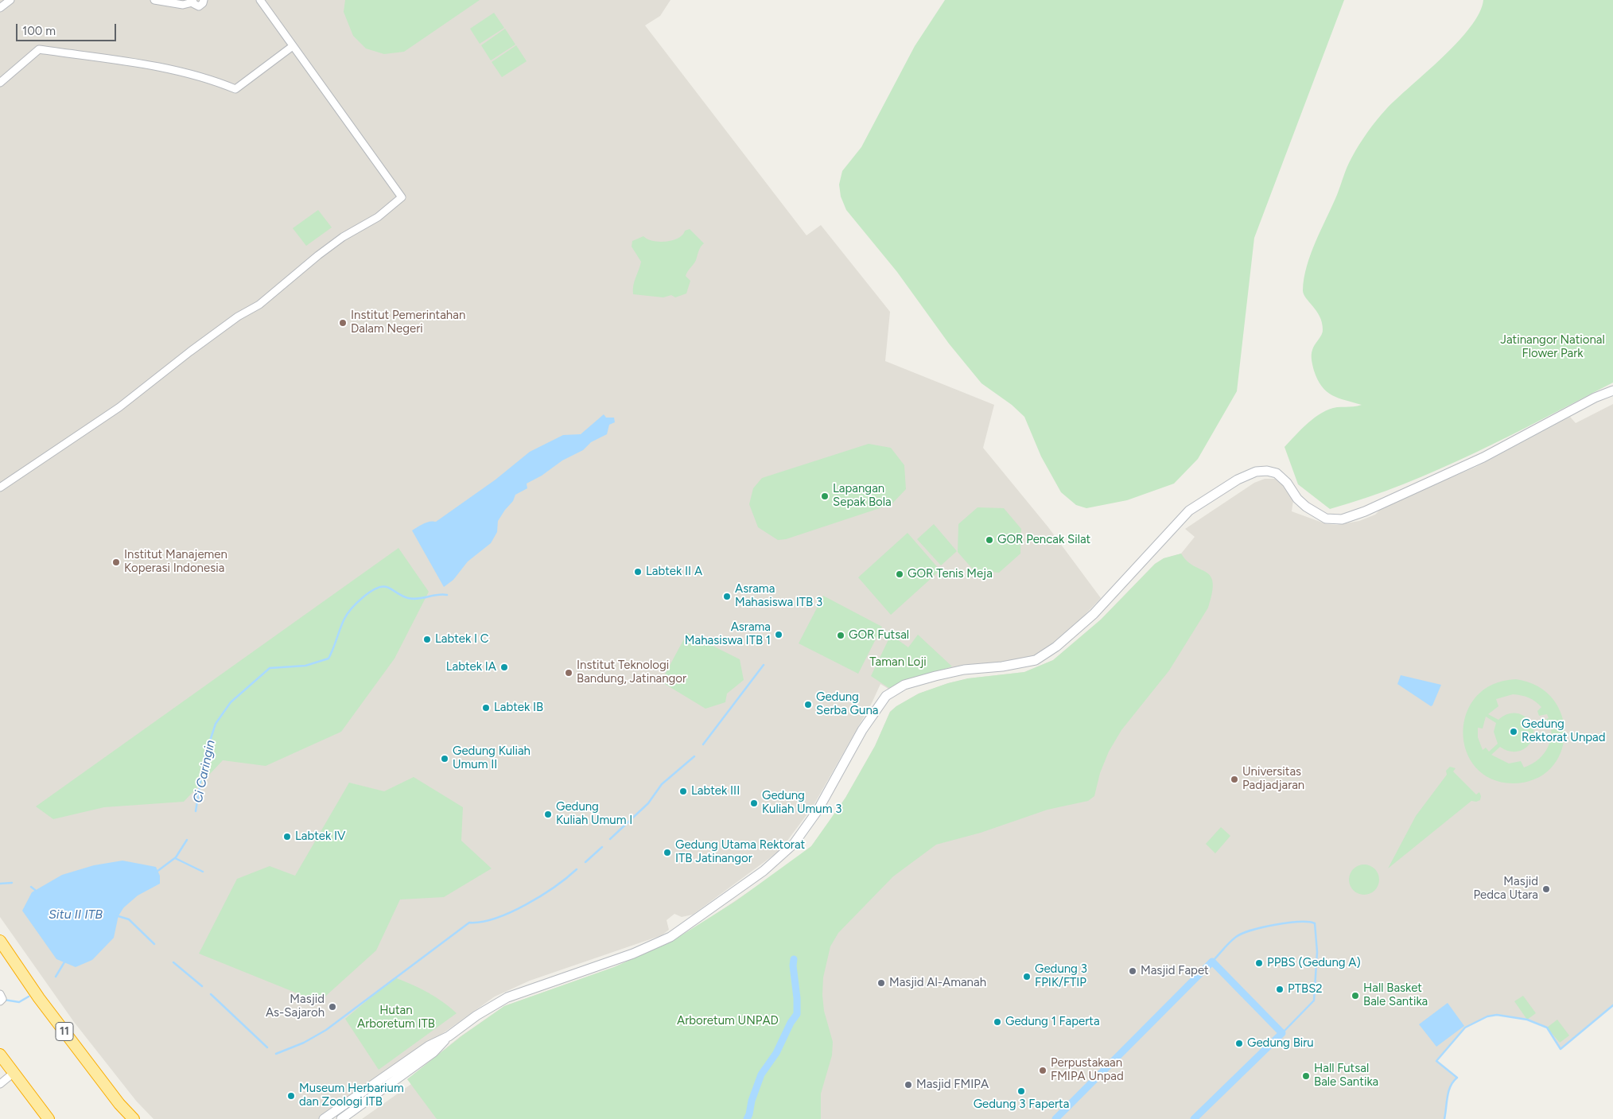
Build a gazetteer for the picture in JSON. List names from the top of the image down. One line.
{"streets":{"highway":["11"]},"water":["Ci Caringin","Situ II ITB"],"parks":["Jatinangor National Flower Park","Taman Loji","Hutan Arboretum ITB","Arboretum UNPAD"],"places":["Institut Pemerintahan Dalam Negeri","Lapangan Sepak Bola","GOR Pencak Silat","Institut Manajemen Koperasi Indonesia","Labtek II A","GOR Tenis Meja","Asrama Mahasiswa ITB 3","Asrama Mahasiswa ITB 1","GOR Futsal","Labtek I C","Labtek IA","Institut Teknologi Bandung, Jatinangor","Gedung Serba Guna","Labtek IB","Gedung Rektorat Unpad","Gedung Kuliah Umum II","Universitas Padjadjaran","Labtek III","Gedung Kuliah Umum 3","Gedung Kuliah Umum I","Labtek IV","Gedung Utama Rektorat ITB Jatinangor","Masjid Pedca Utara","PPBS (Gedung A)","Masjid Fapet","Gedung 3 FPIK/FTIP","Masjid Al-Amanah","PTBS2","Hall Basket Bale Santika","Masjid As-Sajaroh","Gedung 1 Faperta","Gedung Biru","Perpustakaan FMIPA Unpad","Hall Futsal Bale Santika","Masjid FMIPA","Gedung 3 Faperta","Museum Herbarium dan Zoologi ITB"],"scale_bar":"100 m"}
